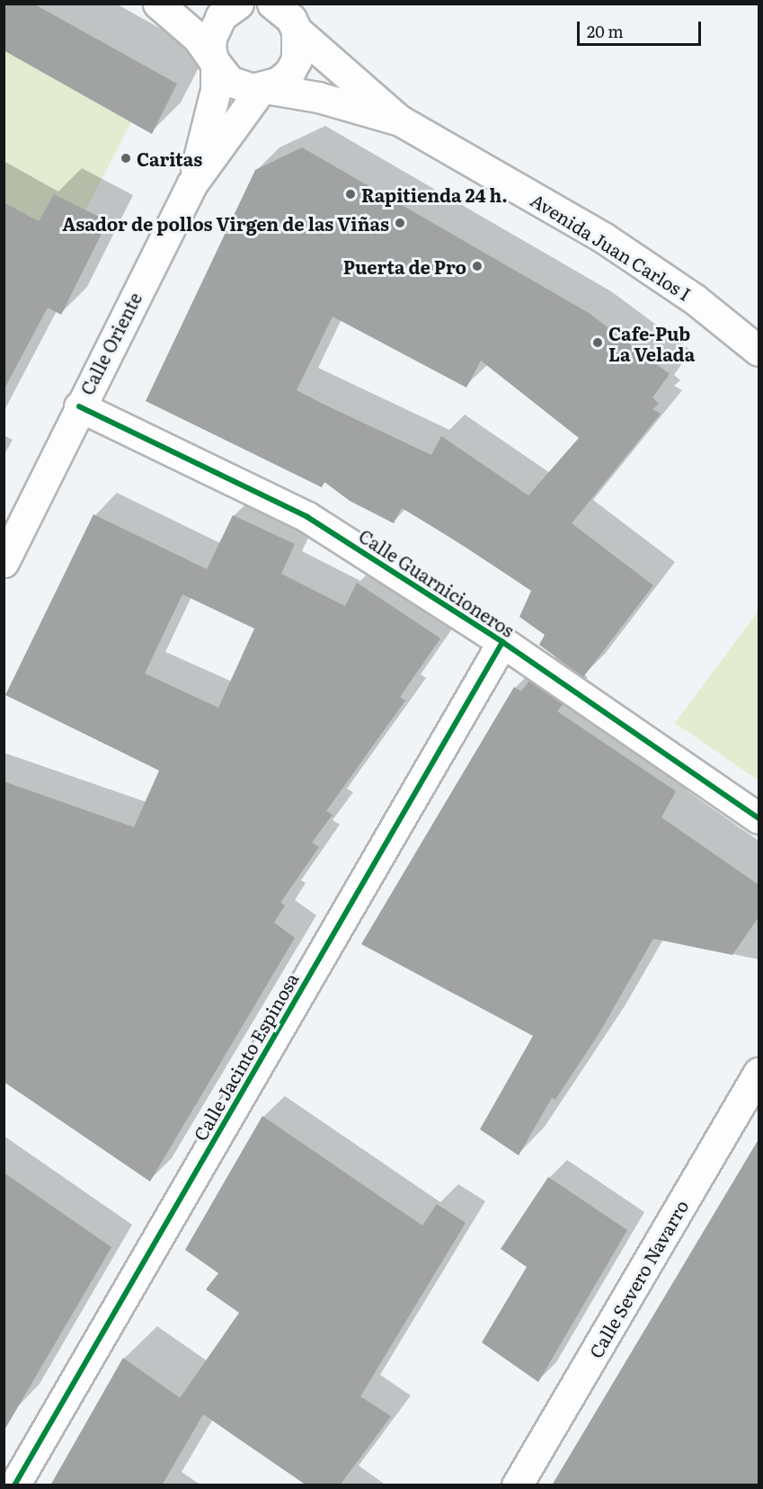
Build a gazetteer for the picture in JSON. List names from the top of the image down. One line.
{"streets":{"street":["Avenida Juan Carlos I","Calle Oriente","Calle Guarnicioneros","Calle Jacinto Espinosa","Calle Severo Navarro"]},"crossings":[["Calle Oriente","Calle Guarnicioneros"],["Calle Guarnicioneros","Calle Jacinto Espinosa"]],"places":["Caritas","Rapitienda 24 h.","Asador de pollos Virgen de las Viñas","Puerta de Pro","Cafe-Pub La Velada"],"scale_bar":"20 m"}
